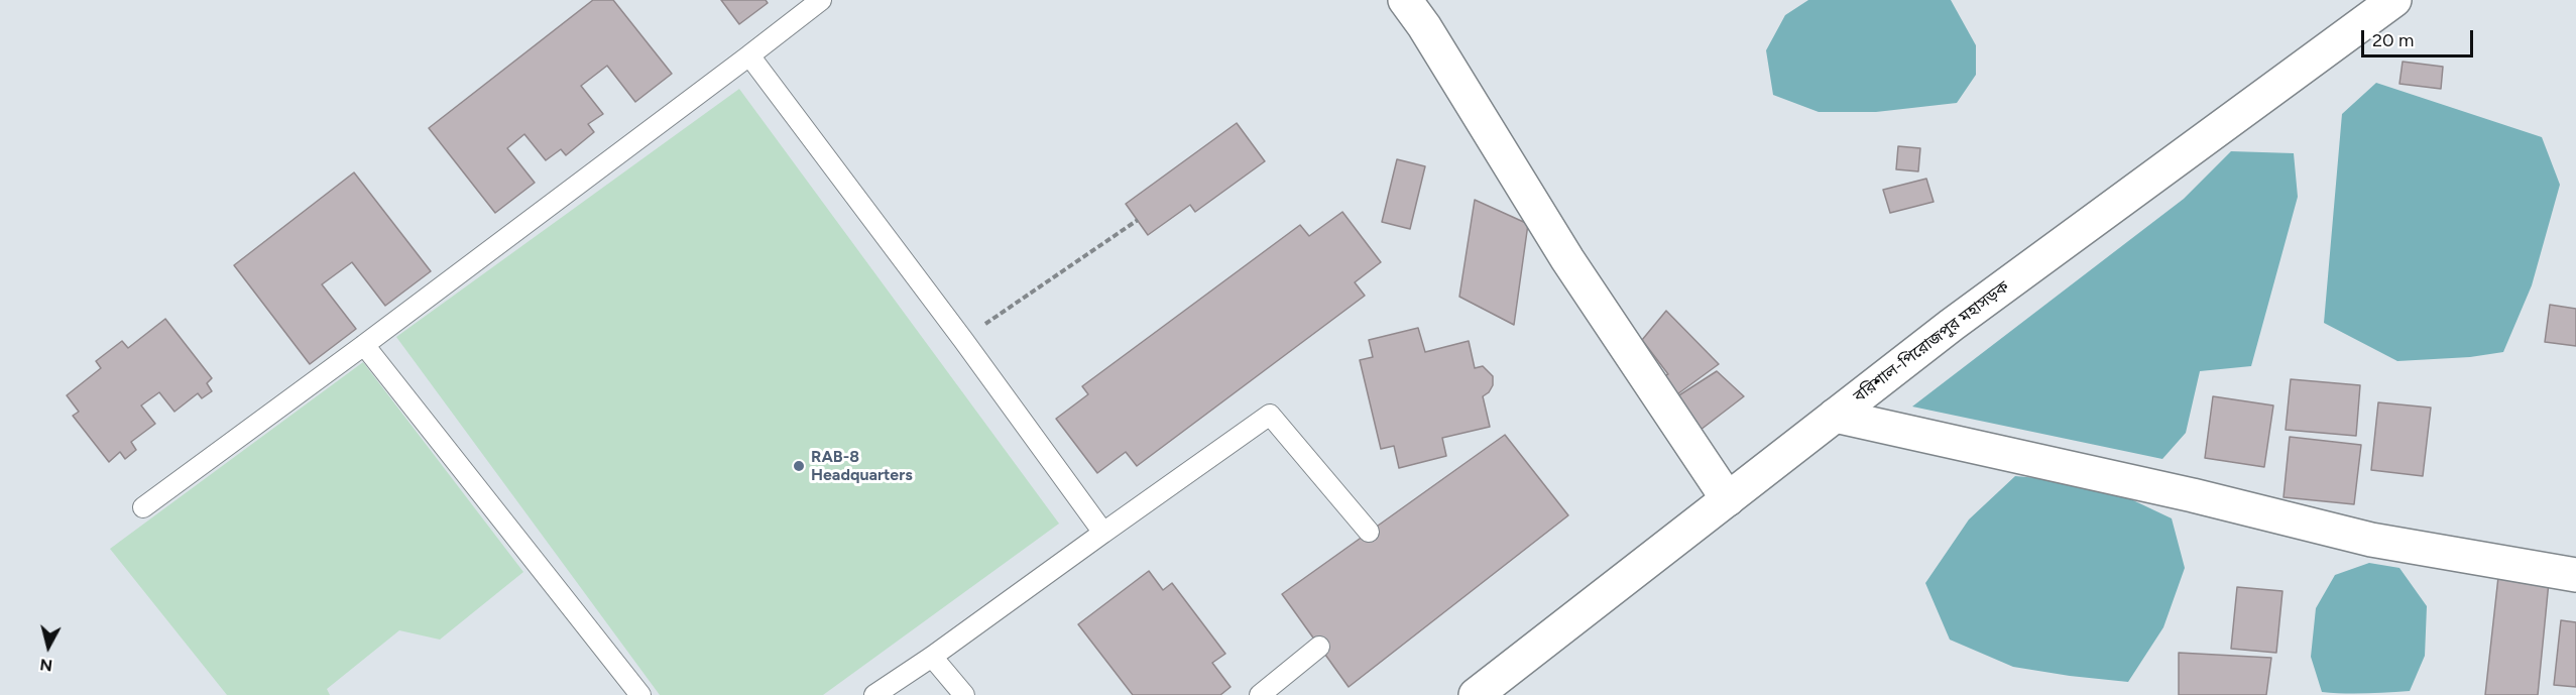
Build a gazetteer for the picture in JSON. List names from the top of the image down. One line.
{"streets":{"main road":["বরিশাল-পিরোজপুর মহাসড়ক"]},"places":["RAB-8 Headquarters"],"scale_bar":"20 m","north":"bottom"}
